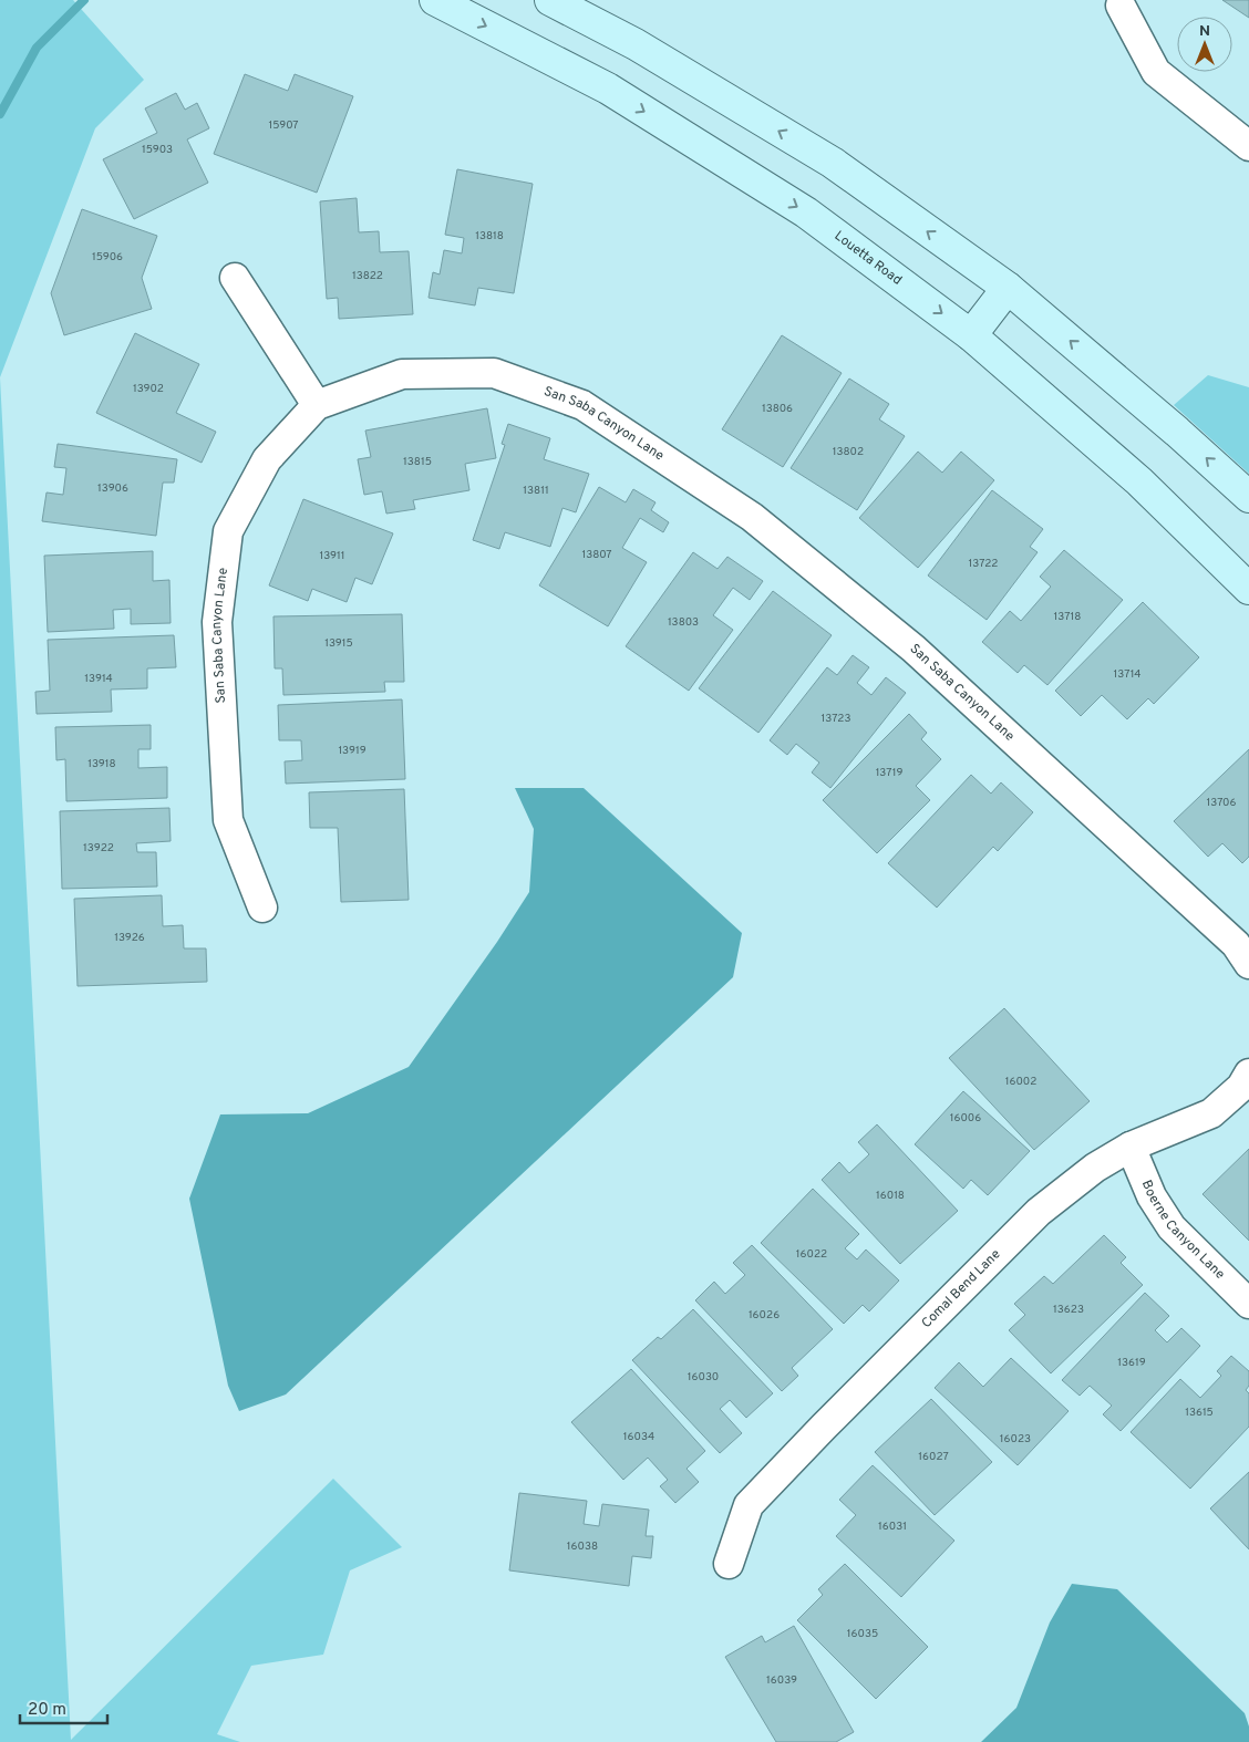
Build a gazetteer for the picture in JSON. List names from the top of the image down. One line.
{"streets":{"main road":["Louetta Road"],"street":["San Saba Canyon Lane","Boerne Canyon Lane","Comal Bend Lane"]},"crossings":[["Boerne Canyon Lane","Comal Bend Lane"]],"house_numbers":["15907","15903","13818","15906","13822","13902","13806","13802","13815","13906","13811","13807","13911","13722","13718","13803","13915","13714","13914","13723","13919","13918","13719","13706","13922","13926","16002","16006","16018","16022","13623","16026","13619","16030","13615","16034","16023","16027","16031","16038","16035","16039"],"scale_bar":"20 m","north":"top"}
